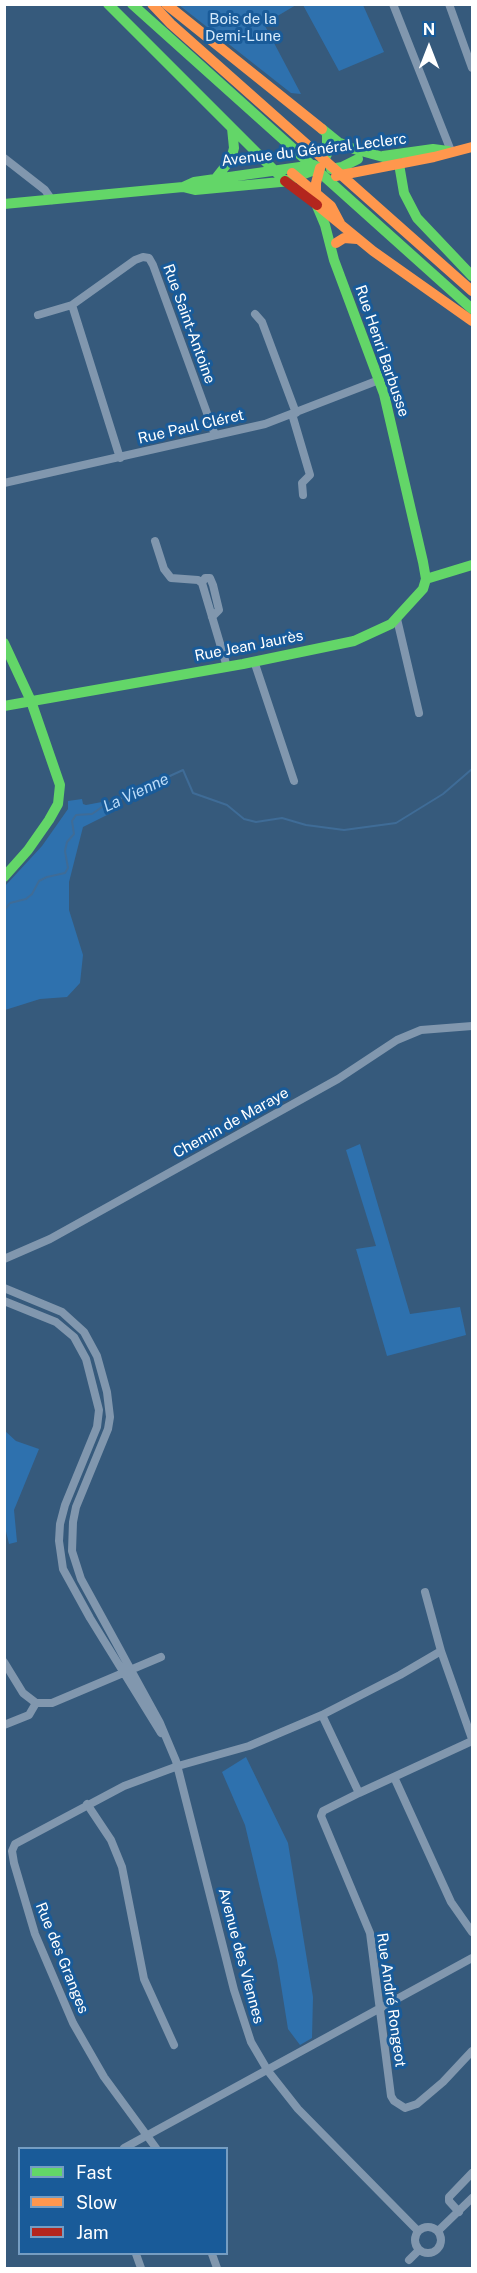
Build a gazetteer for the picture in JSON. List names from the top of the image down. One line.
{"streets":{"main road":["Avenue du Général Leclerc","Rue Henri Barbusse","Rue Jean Jaurès"],"street":["Rue Saint-Antoine","Rue Paul Cléret","Chemin de Maraye","Avenue des Viennes","Rue des Granges","Rue André Rongeot"]},"crossings":[["Avenue du Général Leclerc","Rue Henri Barbusse"],["Rue Saint-Antoine","Rue Paul Cléret"],["Rue Henri Barbusse","Rue Paul Cléret"],["Rue Henri Barbusse","Rue Jean Jaurès"],["Avenue des Viennes","Rue des Granges"]],"water":["La Vienne"],"parks":["Bois de la Demi-Lune"],"legend":["Fast","Slow","Jam"],"north":"top"}
